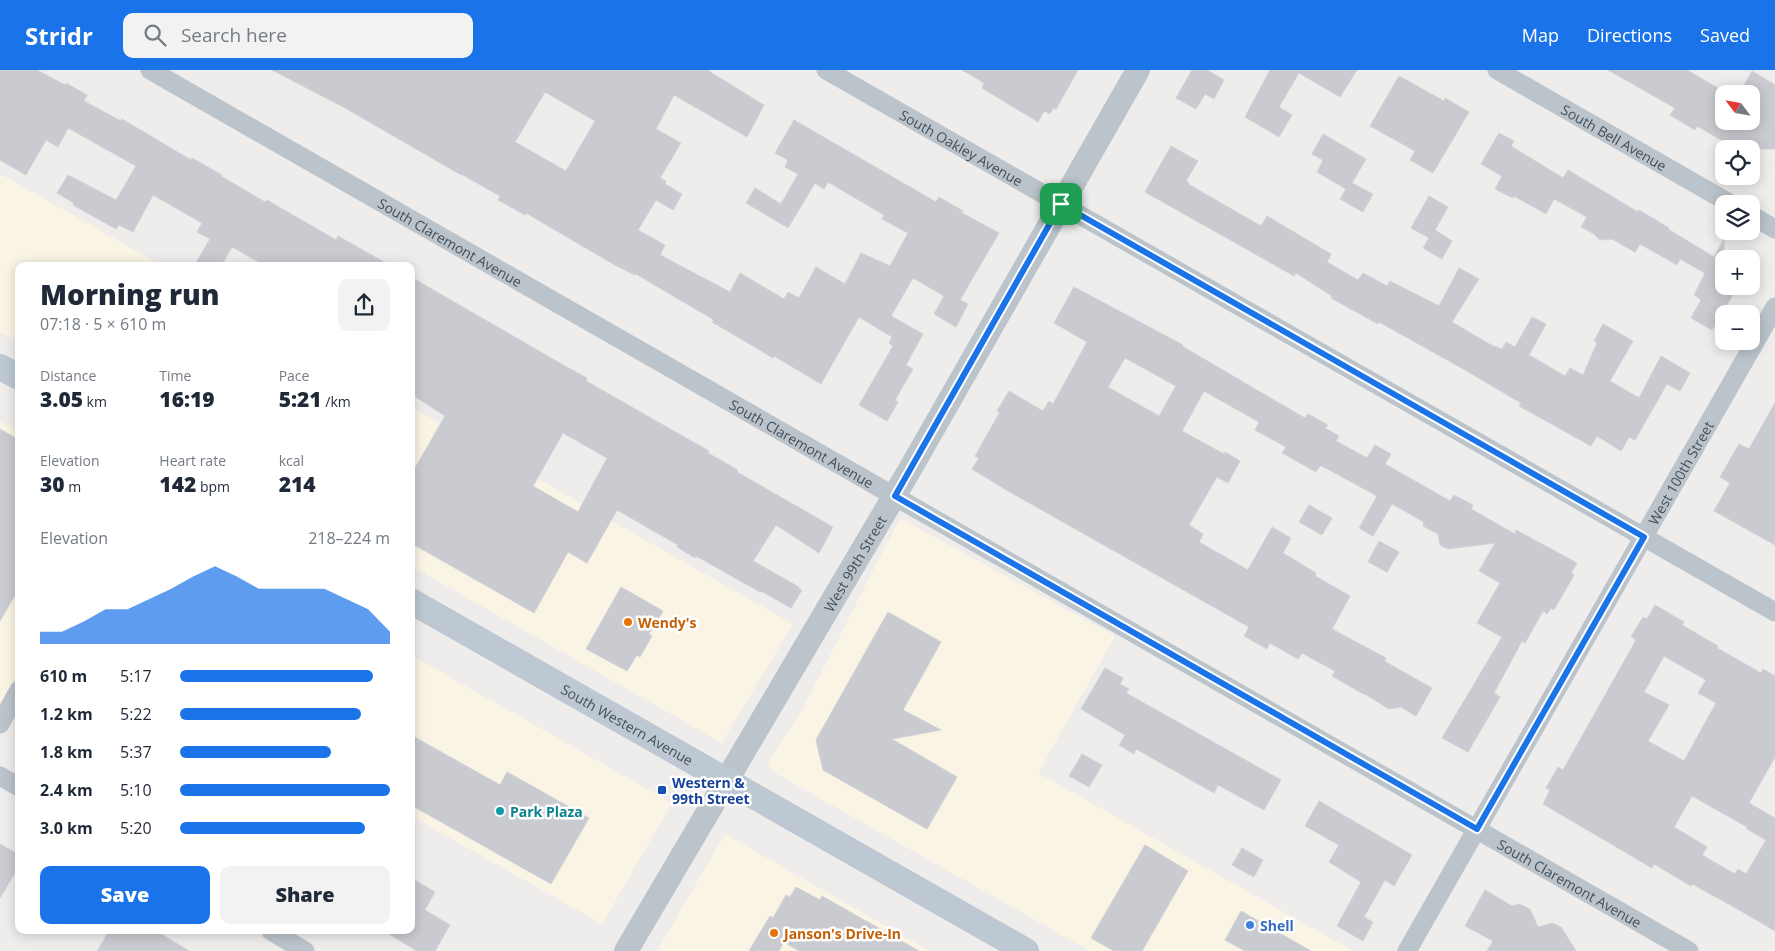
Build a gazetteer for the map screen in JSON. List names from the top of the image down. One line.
{"streets":{"main road":["South Western Avenue"],"street":["South Bell Avenue","South Oakley Avenue","South Claremont Avenue","West 100th Street","West 99th Street"]},"crossings":[["South Oakley Avenue","West 100th Street"],["South Oakley Avenue","West 99th Street"],["South Claremont Avenue","West 100th Street"],["South Claremont Avenue","West 99th Street"],["West 99th Street","South Western Avenue"]],"places":{"other":["Wendy's","Park Plaza","Shell","Janson's Drive-In"],"transit":["Western & 99th Street"]},"north":"top left","page":{"header":"Stridr","search":"Search here","nav":["Map","Directions","Saved"],"map_buttons":["+","−"],"heading":["Morning run","07:18 · 5 × 610 m"],"stats":[["Distance","3.05 km"],["Time","16:19"],["Pace","5:21 /km"],["Elevation","30 m"],["Heart rate","142 bpm"],["kcal","214"]],"chart":["Elevation","218–224 m"],"list":[{"name":"610 m","note":"5:17"},{"name":"1.2 km","note":"5:22"},{"name":"1.8 km","note":"5:37"},{"name":"2.4 km","note":"5:10"},{"name":"3.0 km","note":"5:20"}],"buttons":["Save","Share"]}}
